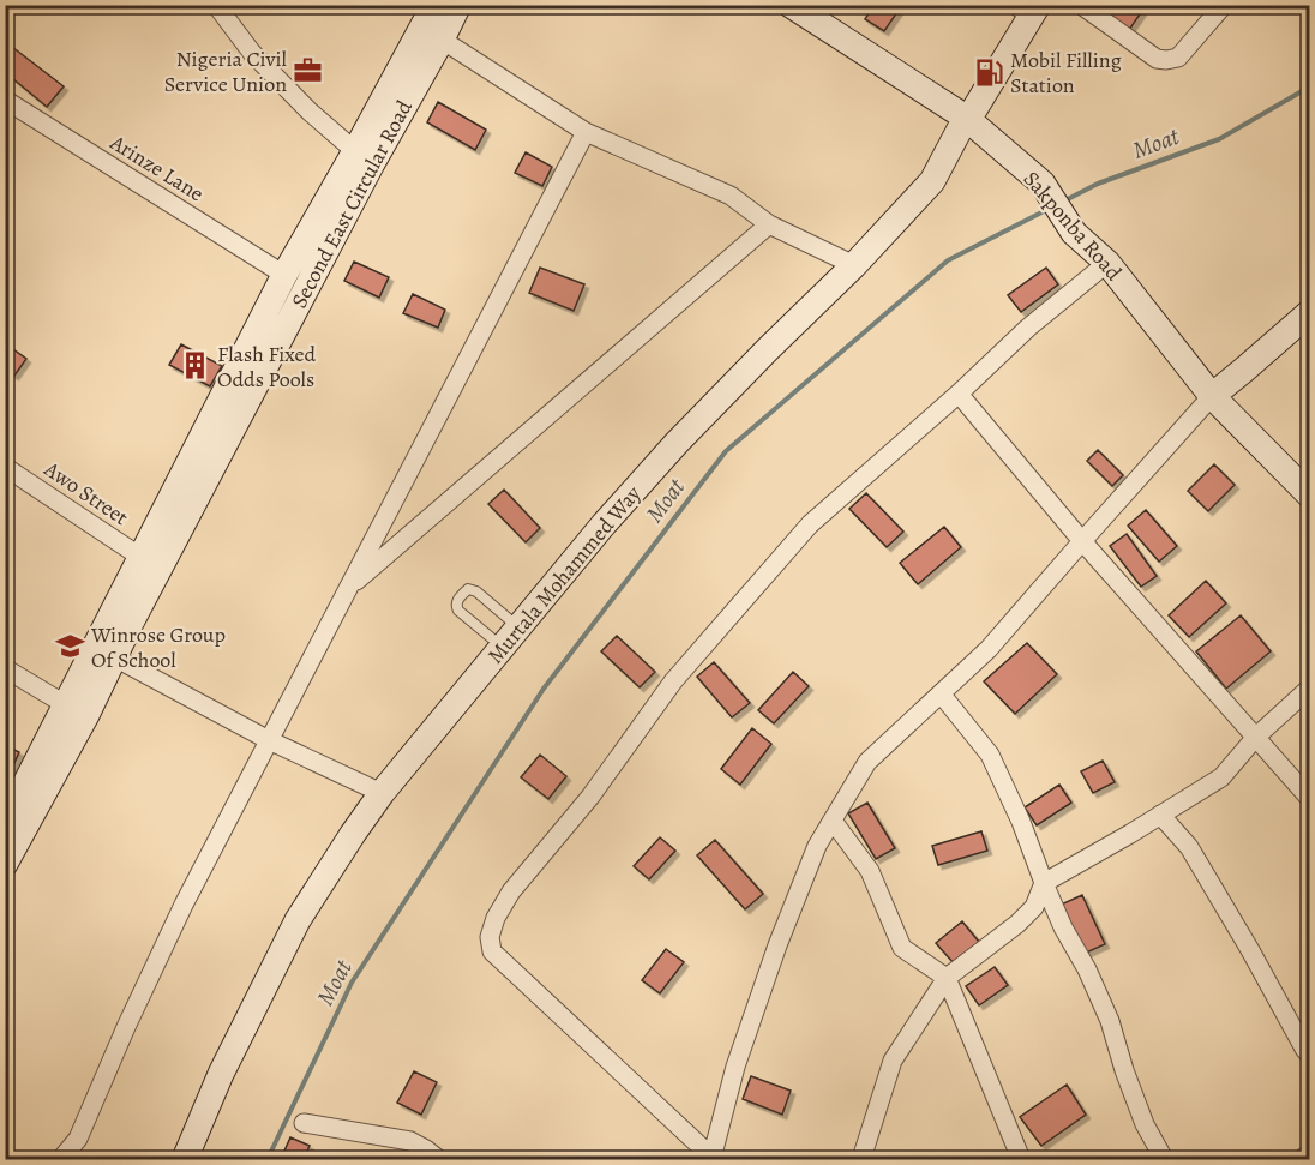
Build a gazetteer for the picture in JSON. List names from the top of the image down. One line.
{"streets":{"main road":["Second East Circular Road","Sakponba Road","Murtala Mohammed Way"],"street":["Arinze Lane","Awo Street"]},"crossings":[["Arinze Lane","Second East Circular Road"],["Second East Circular Road","Awo Street"],["Sakponba Road","Murtala Mohammed Way"]],"water":["Moat"],"places":{"office":["Nigeria Civil Service Union"],"fuel station":["Mobil Filling Station"],"building":["Flash Fixed Odds Pools"],"school or university":["Winrose Group Of School"]}}
